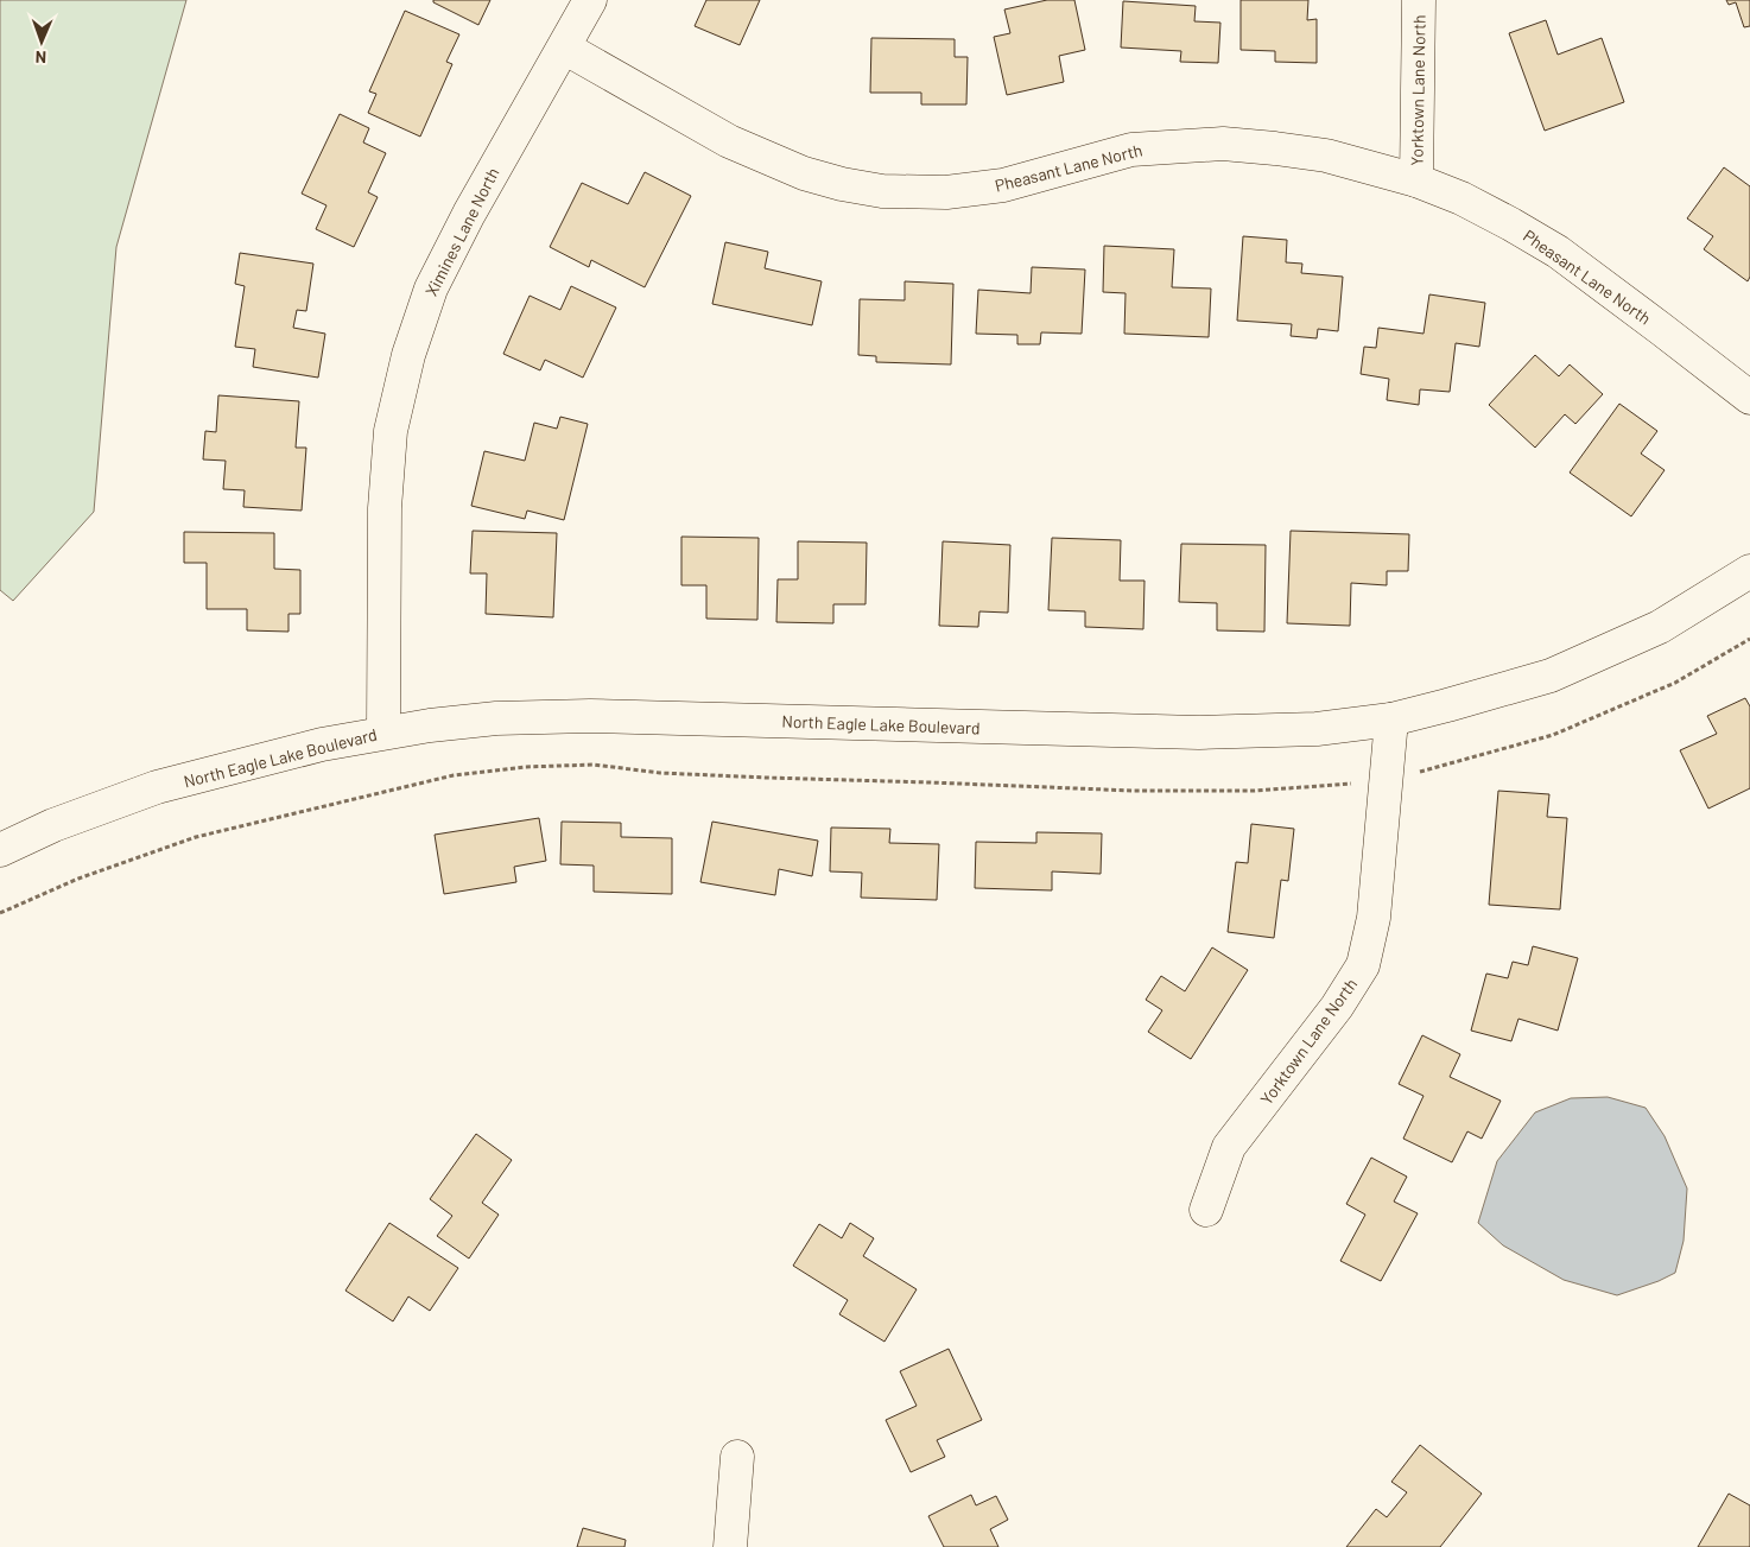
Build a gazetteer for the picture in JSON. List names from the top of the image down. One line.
{"streets":{"street":["Yorktown Lane North","Pheasant Lane North","Ximines Lane North","North Eagle Lake Boulevard"]},"crossings":[["Yorktown Lane North","Pheasant Lane North"],["Yorktown Lane North","North Eagle Lake Boulevard"],["Pheasant Lane North","Ximines Lane North"],["Ximines Lane North","North Eagle Lake Boulevard"]],"north":"bottom"}
